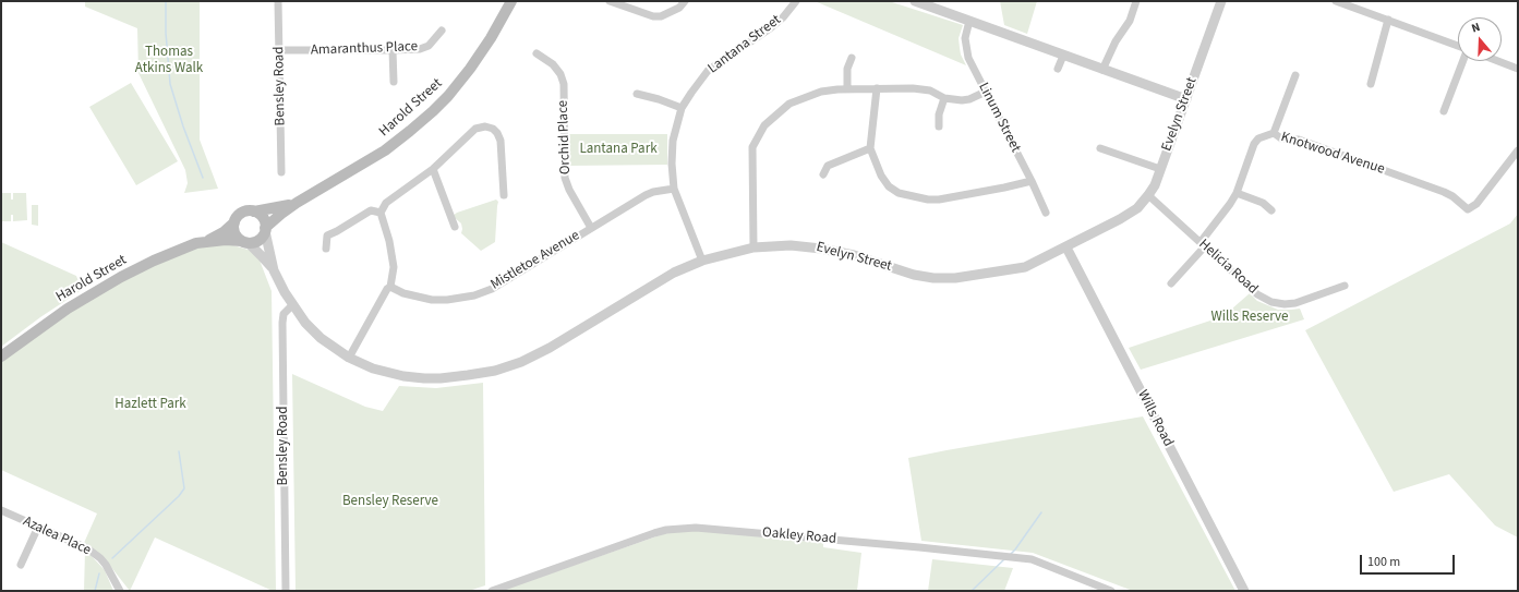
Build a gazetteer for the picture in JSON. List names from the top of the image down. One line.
{"streets":{"main road":["Harold Street"],"street":["Lantana Street","Amaranthus Place","Bensley Road","Evelyn Street","Linum Street","Orchid Place","Knotwood Avenue","Mistletoe Avenue","Helicia Road","Wills Road","Azalea Place","Oakley Road"]},"crossings":[["Lantana Street","Evelyn Street"],["Lantana Street","Mistletoe Avenue"],["Amaranthus Place","Bensley Road"],["Bensley Road","Evelyn Street"],["Harold Street","Evelyn Street"],["Evelyn Street","Helicia Road"],["Evelyn Street","Wills Road"],["Orchid Place","Mistletoe Avenue"],["Knotwood Avenue","Helicia Road"]],"parks":["Thomas Atkins Walk","Lantana Park","Wills Reserve","Hazlett Park","Bensley Reserve"],"scale_bar":"100 m","north":"top"}
